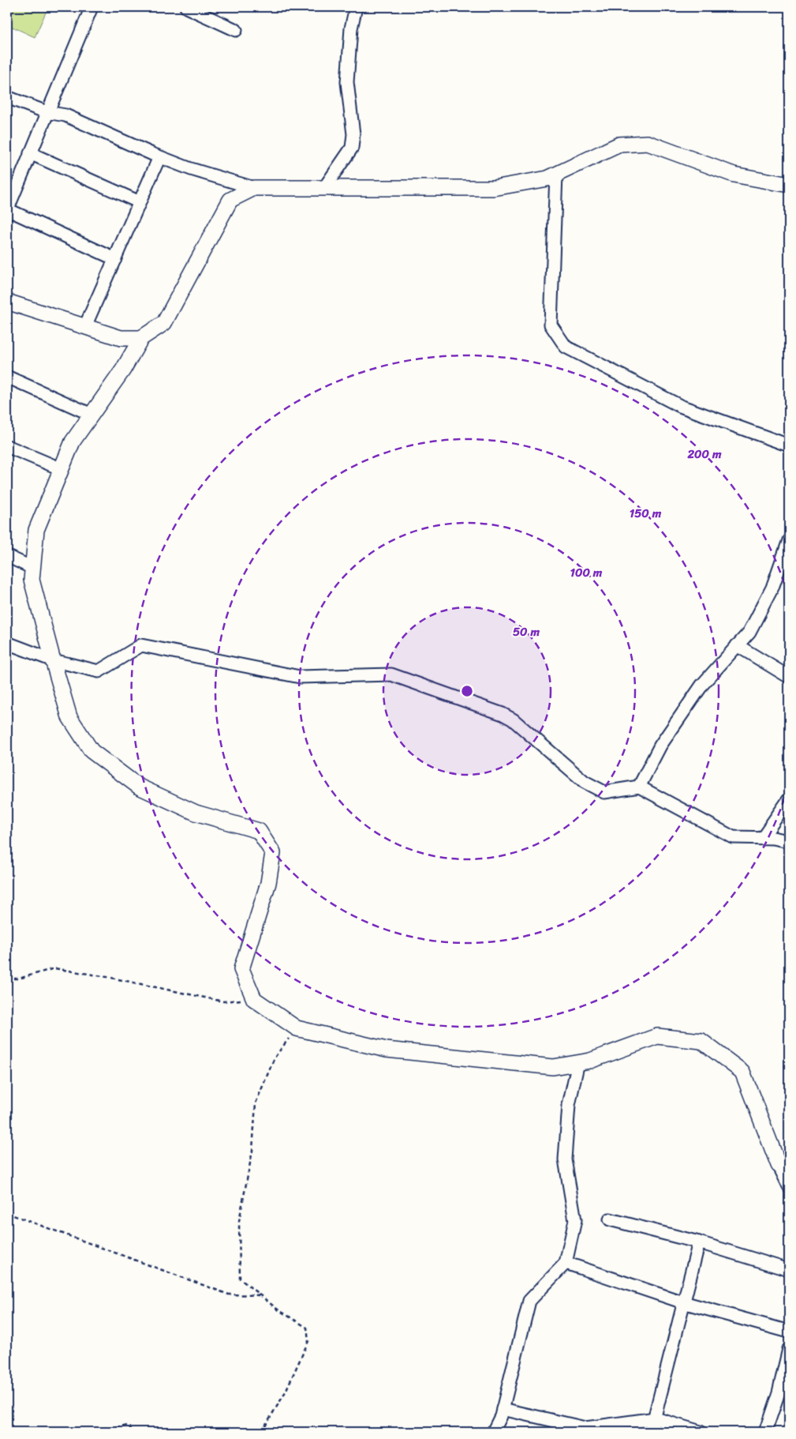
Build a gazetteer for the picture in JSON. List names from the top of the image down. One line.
{"rings":["200 m","150 m","100 m","50 m"]}
